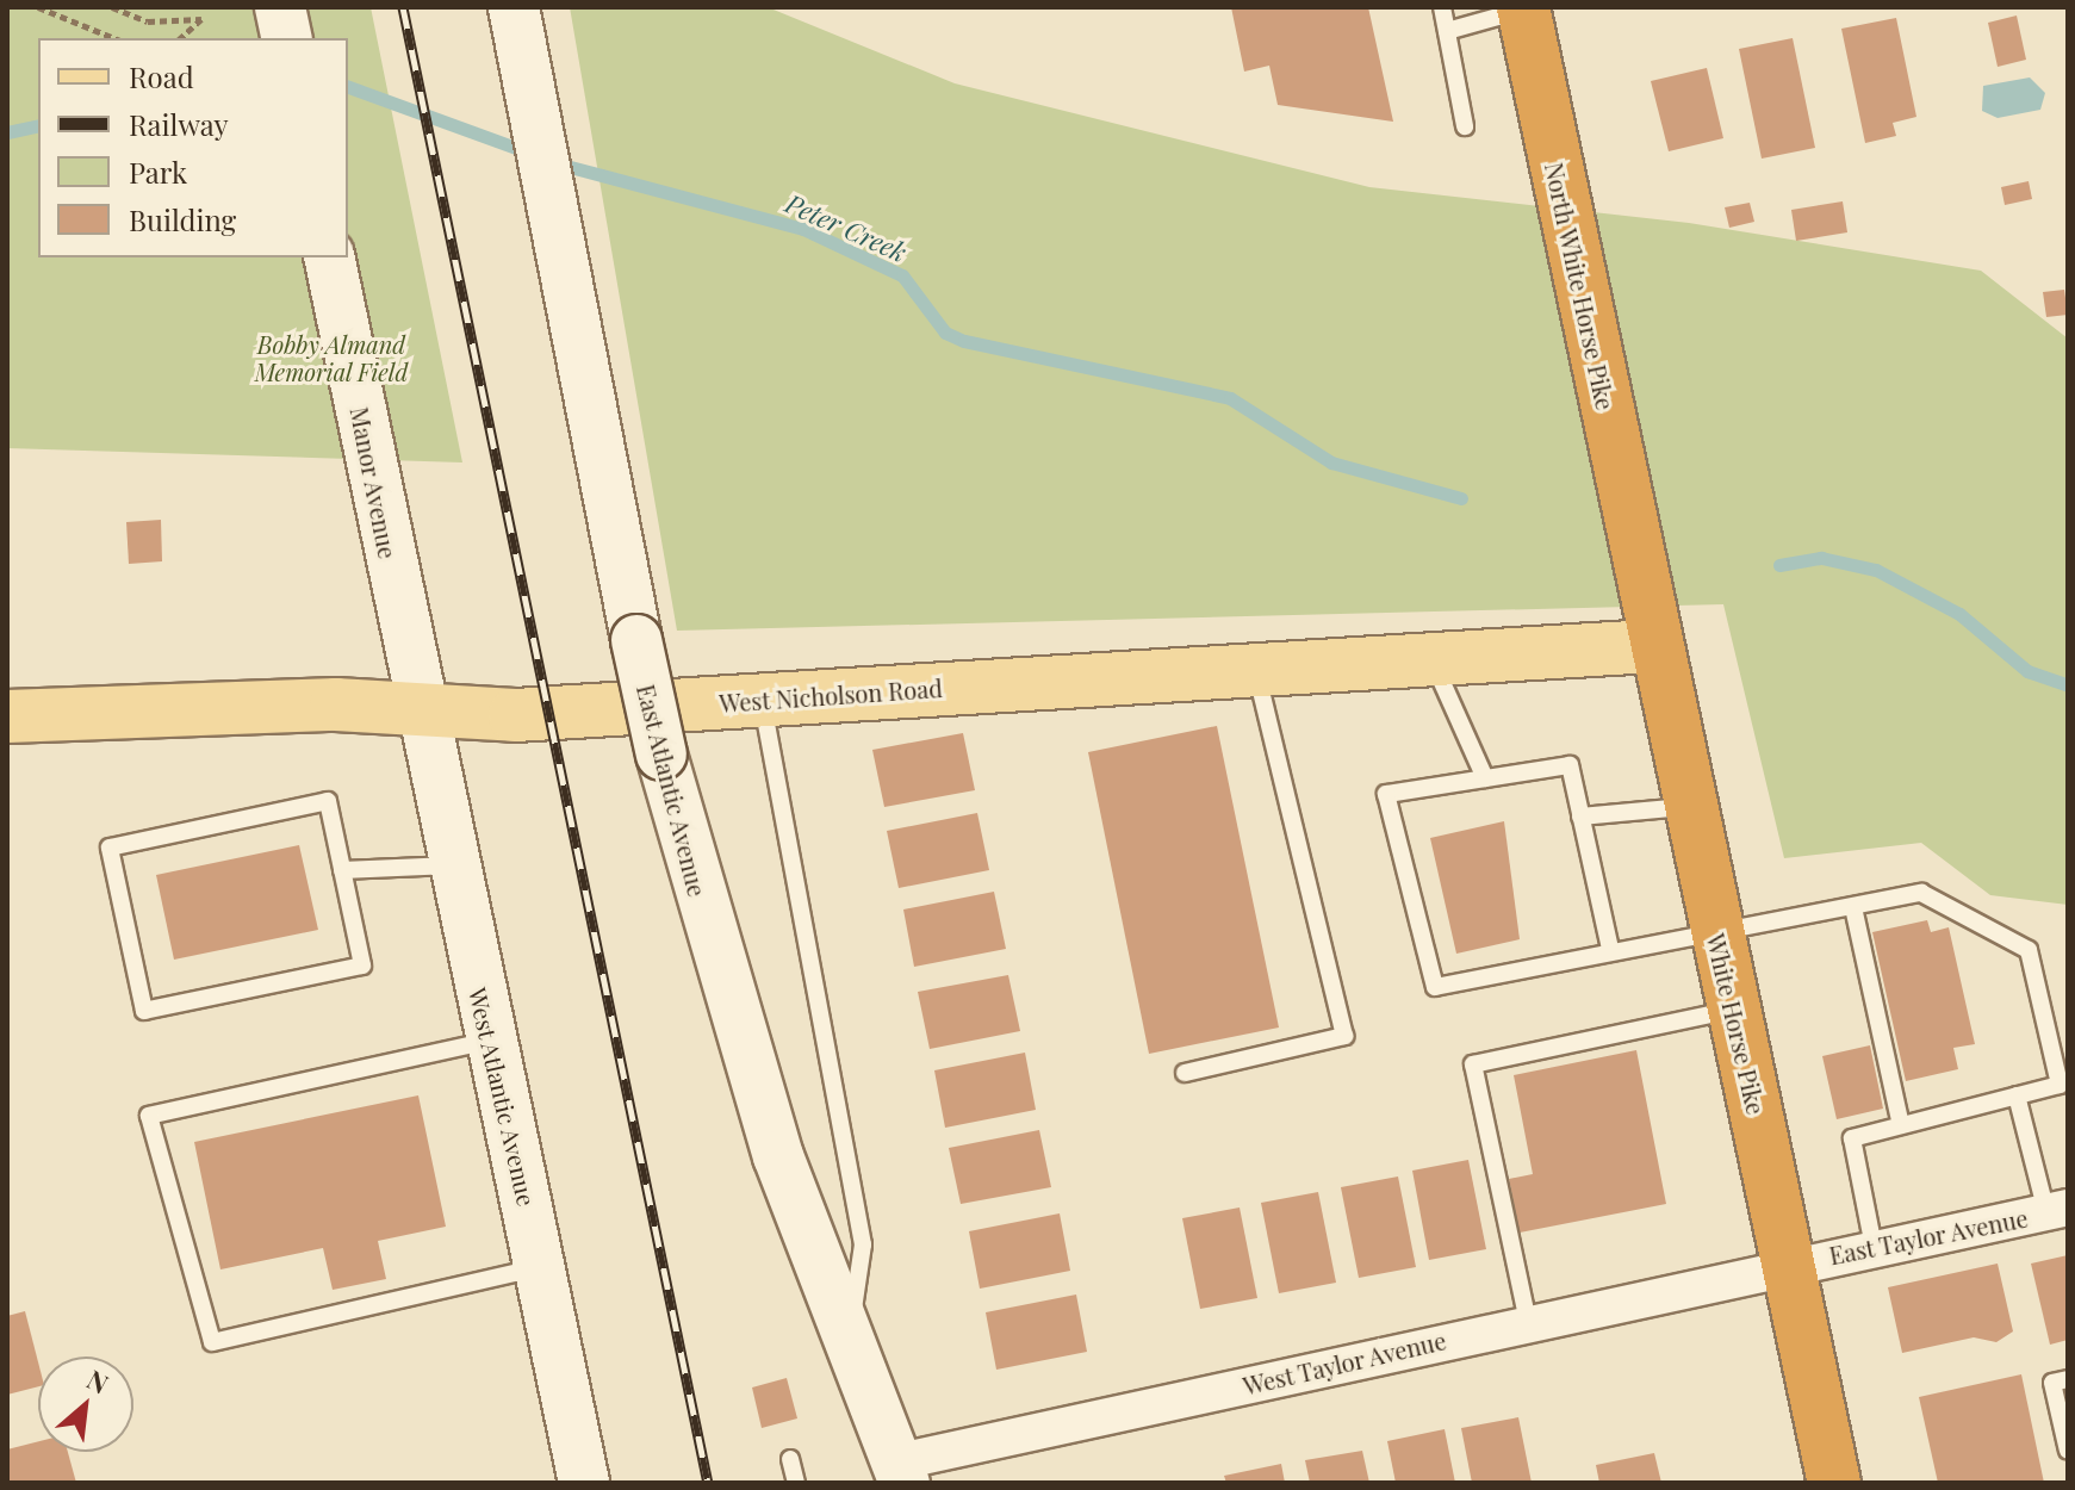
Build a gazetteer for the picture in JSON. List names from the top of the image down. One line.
{"streets":{"highway":["North White Horse Pike","White Horse Pike"],"main road":["West Nicholson Road"],"street":["Manor Avenue","East Atlantic Avenue","West Atlantic Avenue","East Taylor Avenue","West Taylor Avenue"]},"crossings":[["North White Horse Pike","White Horse Pike"],["Manor Avenue","West Nicholson Road"],["Manor Avenue","West Atlantic Avenue"],["West Nicholson Road","White Horse Pike"],["West Nicholson Road","West Atlantic Avenue"],["East Atlantic Avenue","West Taylor Avenue"],["White Horse Pike","East Taylor Avenue"],["White Horse Pike","West Taylor Avenue"],["East Taylor Avenue","West Taylor Avenue"]],"water":["Peter Creek"],"parks":["Bobby Almand Memorial Field"],"legend":["Road","Railway","Park","Building"],"north":"top right"}
